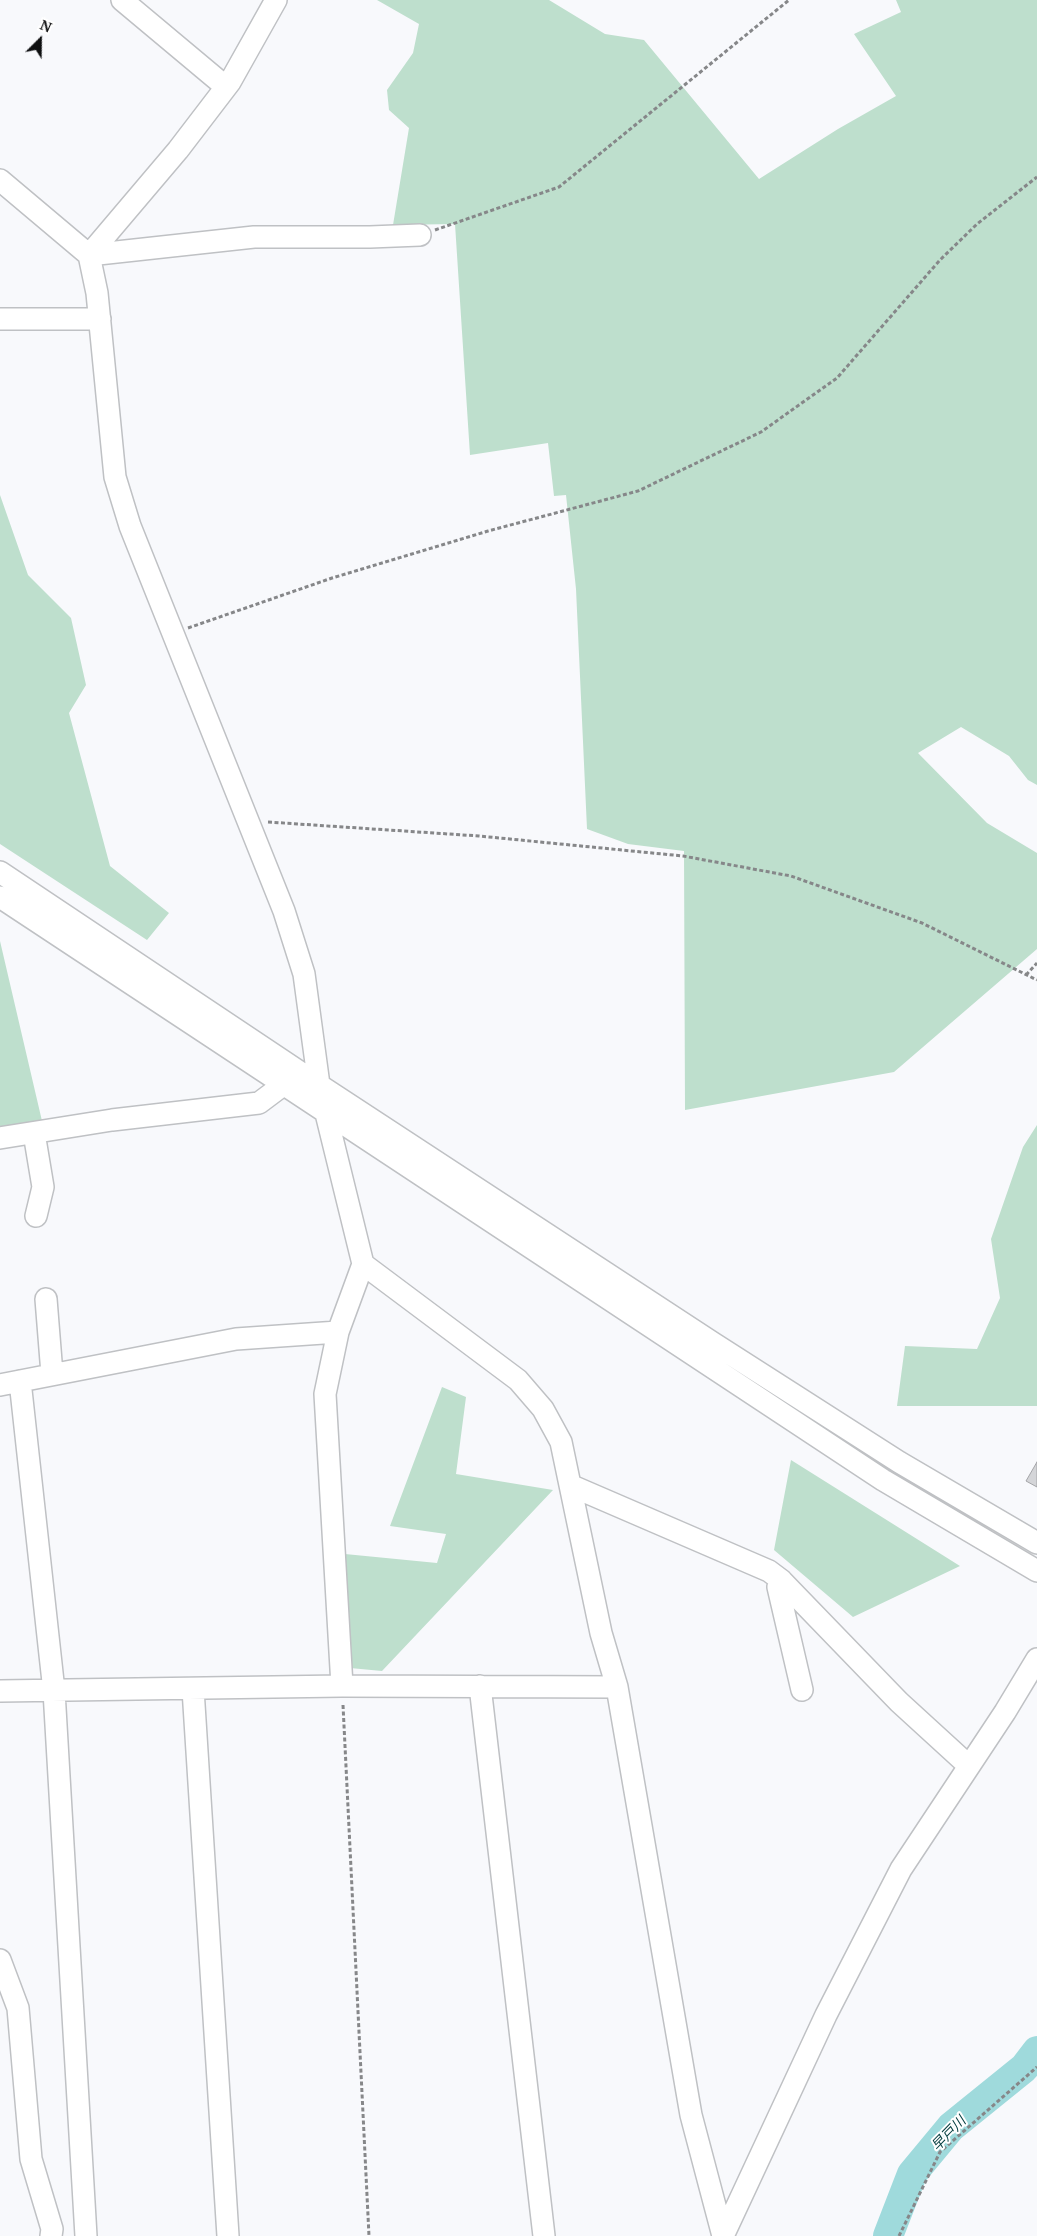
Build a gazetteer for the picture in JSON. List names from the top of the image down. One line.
{"water":["早戸川"],"north":"top right"}
